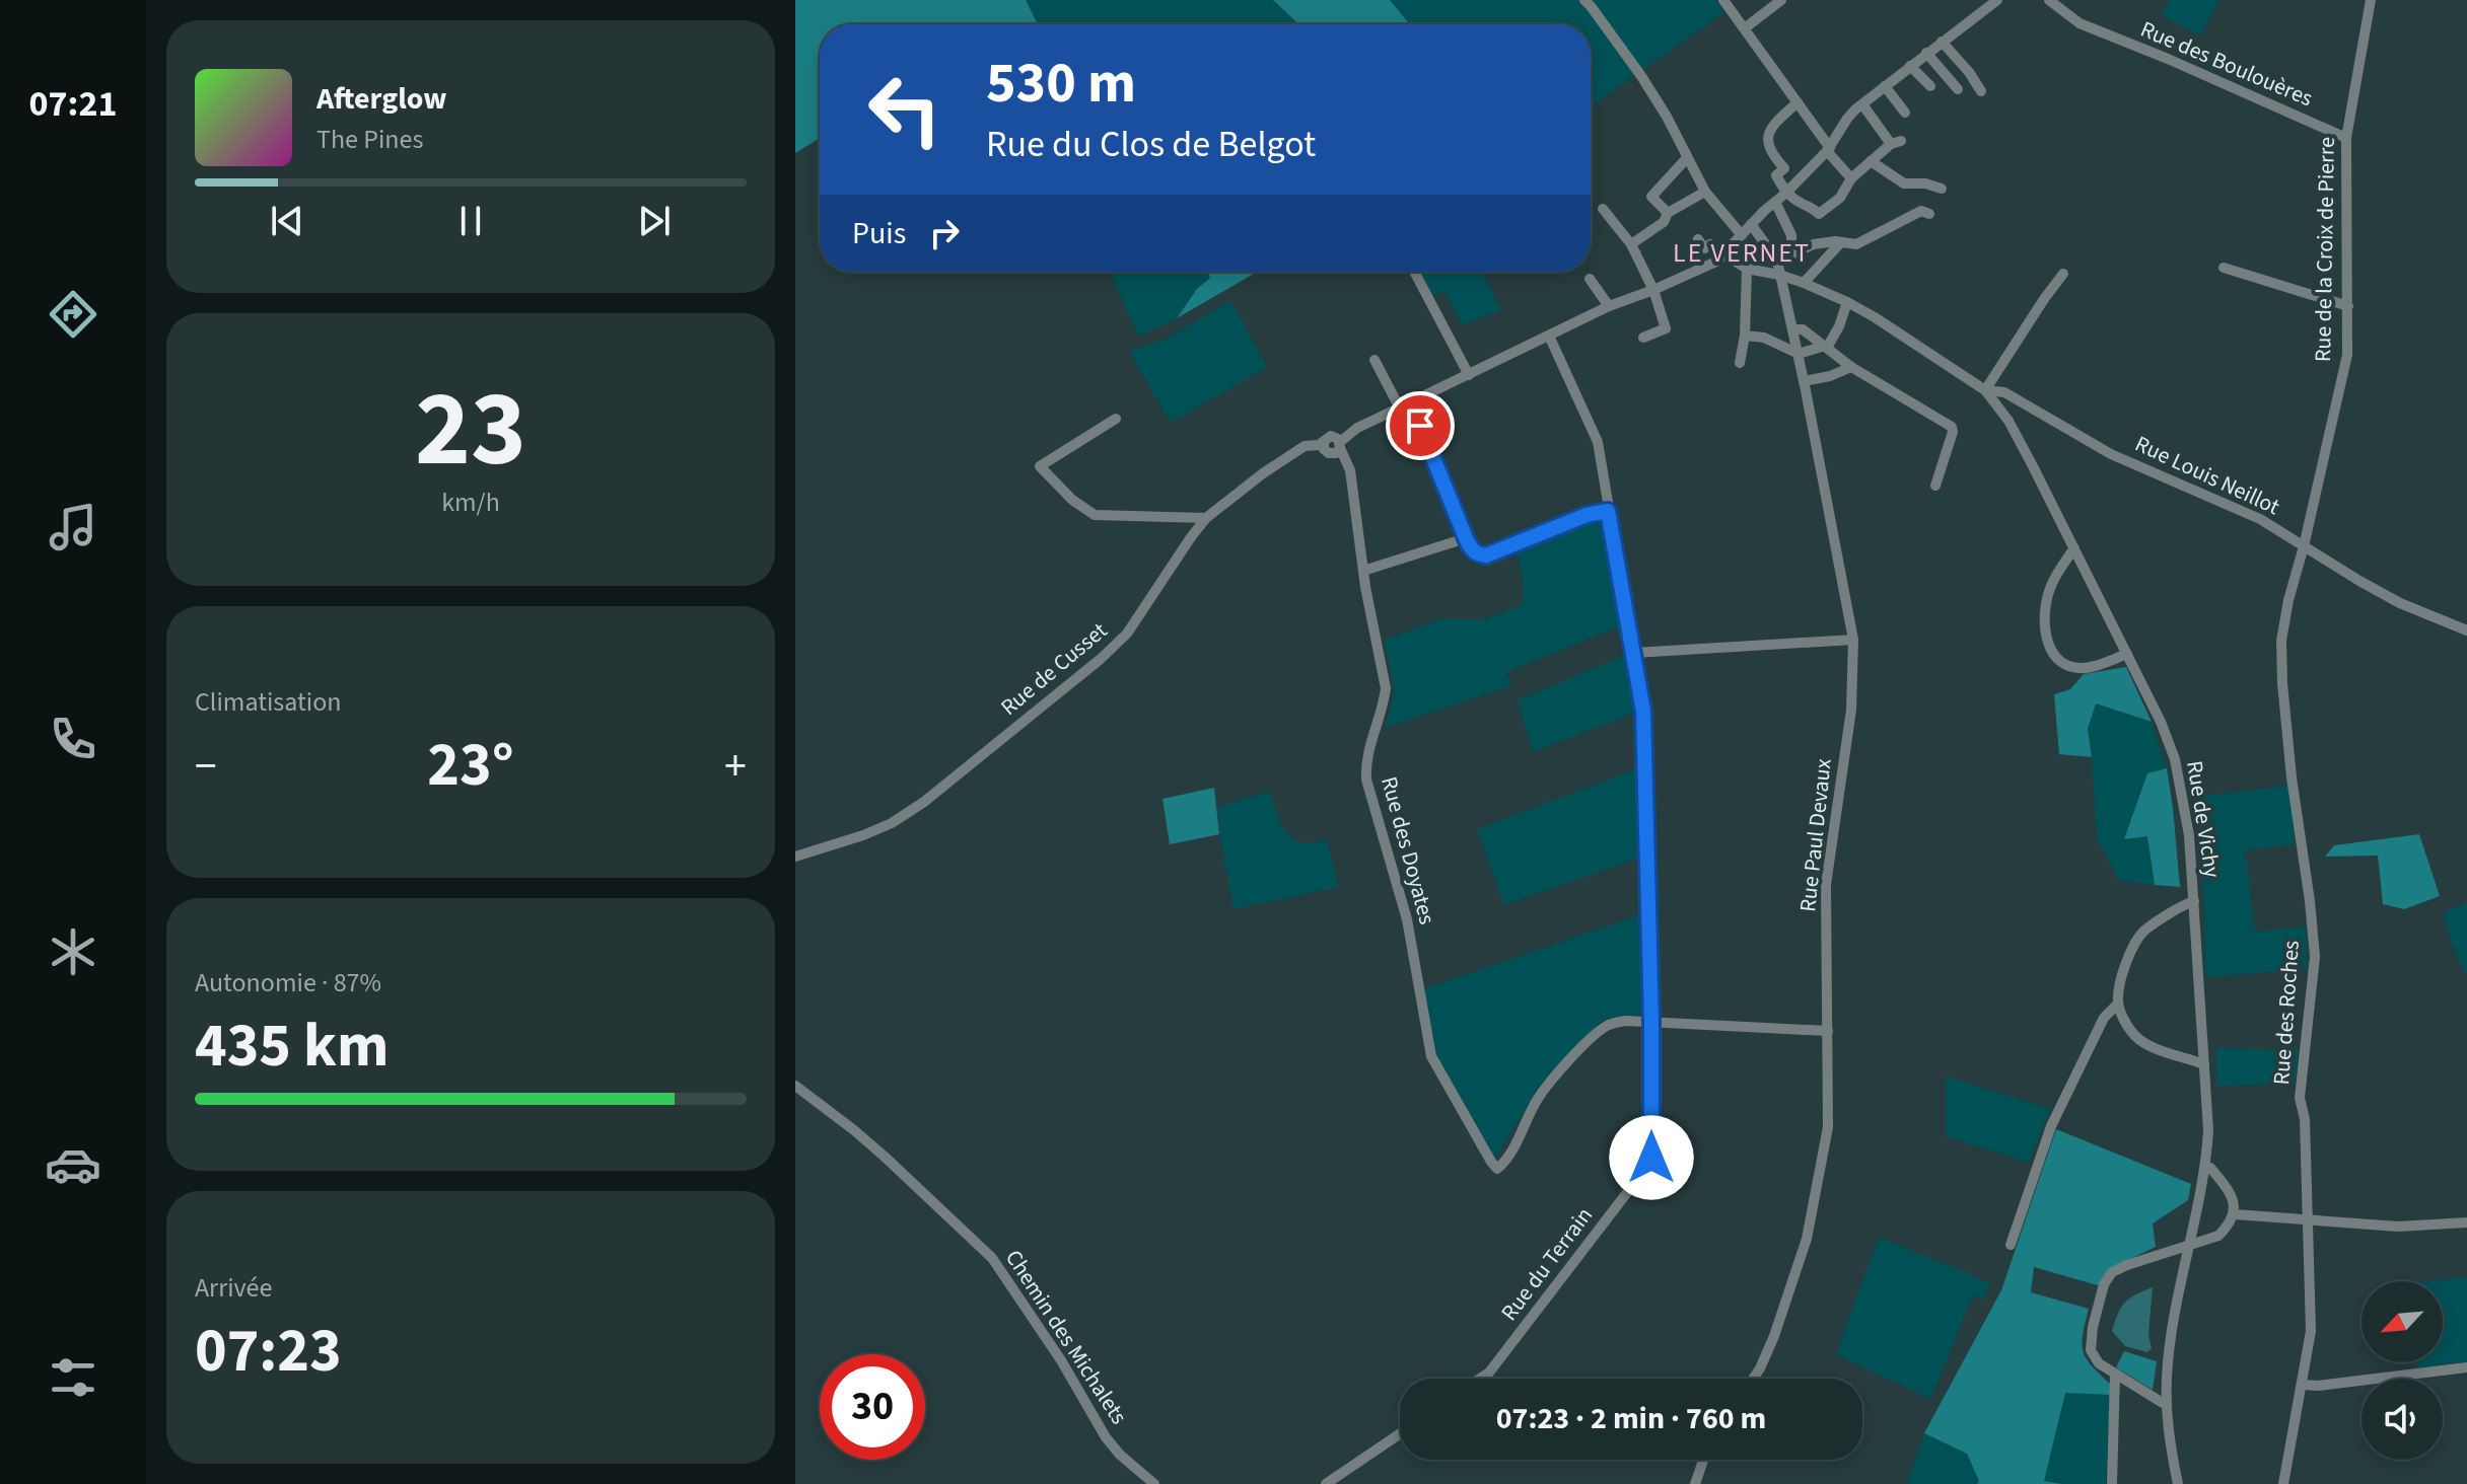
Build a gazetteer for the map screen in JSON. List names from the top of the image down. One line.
{"streets":{"street":["Rue des Boulouères","Rue de la Croix de Pierre","Rue Louis Neillot","Rue de Cusset","Rue de Vichy","Rue Paul Devaux","Rue des Doyates","Rue des Roches","Rue du Terrain","Chemin des Michalets"]},"crossings":[["Rue des Boulouères","Rue de la Croix de Pierre"],["Rue de la Croix de Pierre","Rue Louis Neillot"],["Rue de la Croix de Pierre","Rue des Roches"],["Rue Louis Neillot","Rue de Vichy"],["Rue Louis Neillot","Rue des Roches"],["Rue de Cusset","Rue des Doyates"],["Rue de Cusset","Rue du Terrain"],["Rue de Vichy","Rue Paul Devaux"],["Rue des Doyates","Rue du Terrain"]],"districts":["LE VERNET"],"north":"bottom left","page":{"tabs":"07:21","turn":["530 m","Rue du Clos de Belgot"],"song":["Afterglow","The Pines"],"then":"Puis","tile":[["23","km/h"],"Climatisation",["Autonomie · 87%","435 km"],["Arrivée","07:23"]],"heat":["−","23°","+"],"limit":"30","trip":"07:23 · 2 min · 760 m"}}
